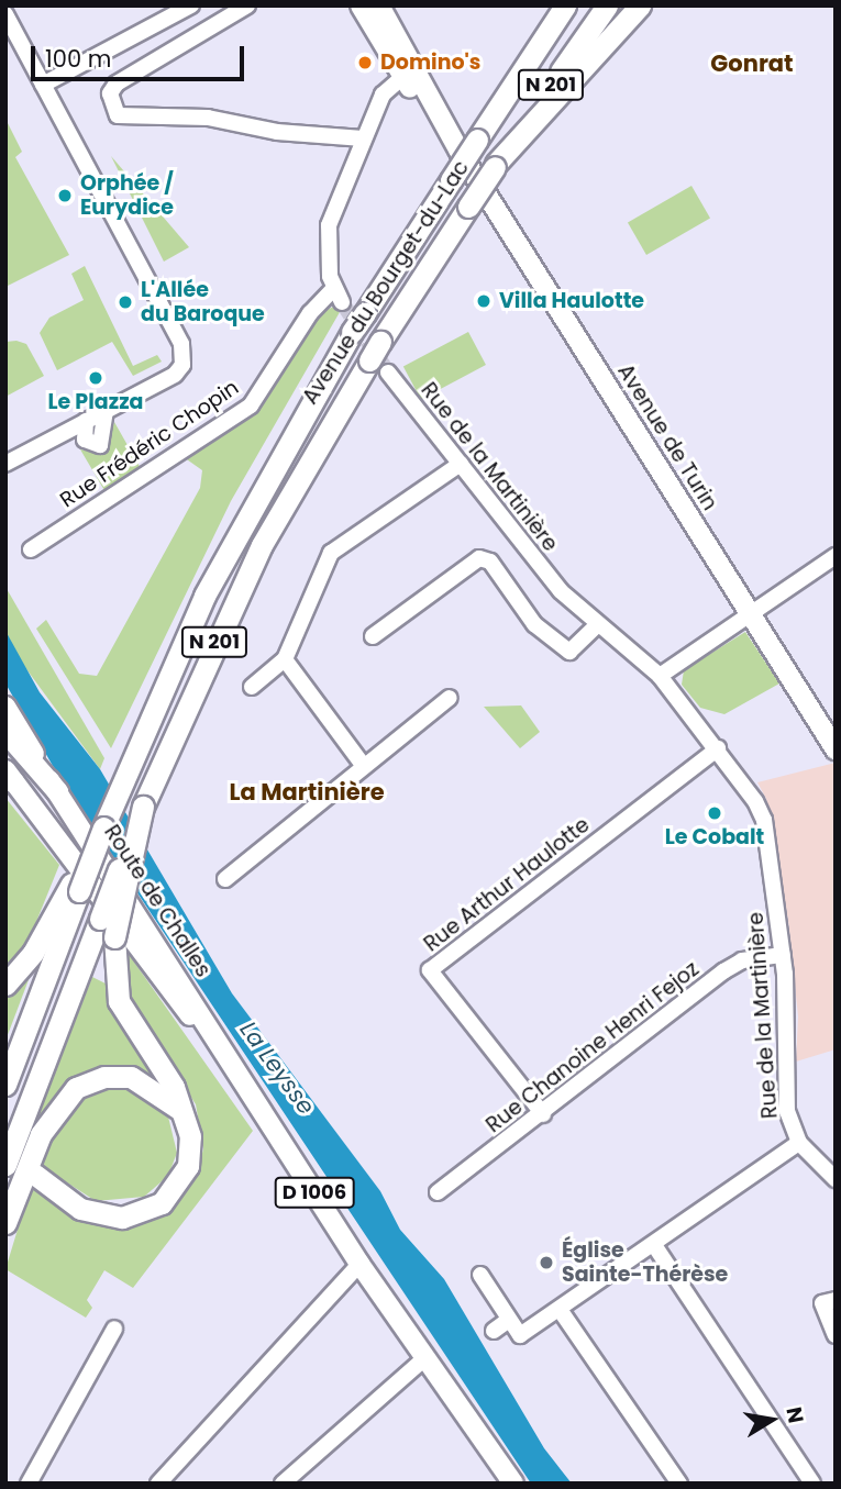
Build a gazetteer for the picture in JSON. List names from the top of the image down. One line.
{"streets":{"highway":["N 201","Avenue du Bourget-du-Lac"],"main road":["Avenue de Turin","Route de Challes","D 1006"],"street":["Rue Frédéric Chopin","Rue de la Martinière","Rue Arthur Haulotte","Rue Chanoine Henri Fejoz"]},"crossings":[["N 201","Avenue du Bourget-du-Lac"],["N 201","Avenue de Turin"],["Avenue du Bourget-du-Lac","Avenue de Turin"],["Rue de la Martinière","Rue Arthur Haulotte"],["Rue de la Martinière","Rue Chanoine Henri Fejoz"],["Rue Arthur Haulotte","Rue Chanoine Henri Fejoz"]],"districts":["Gonrat","La Martinière"],"water":["La Leysse"],"places":["Domino's","Orphée / Eurydice","Villa Haulotte","L'Allée du Baroque","Le Plazza","Le Cobalt","Église Sainte-Thérèse"],"scale_bar":"100 m","north":"right"}
